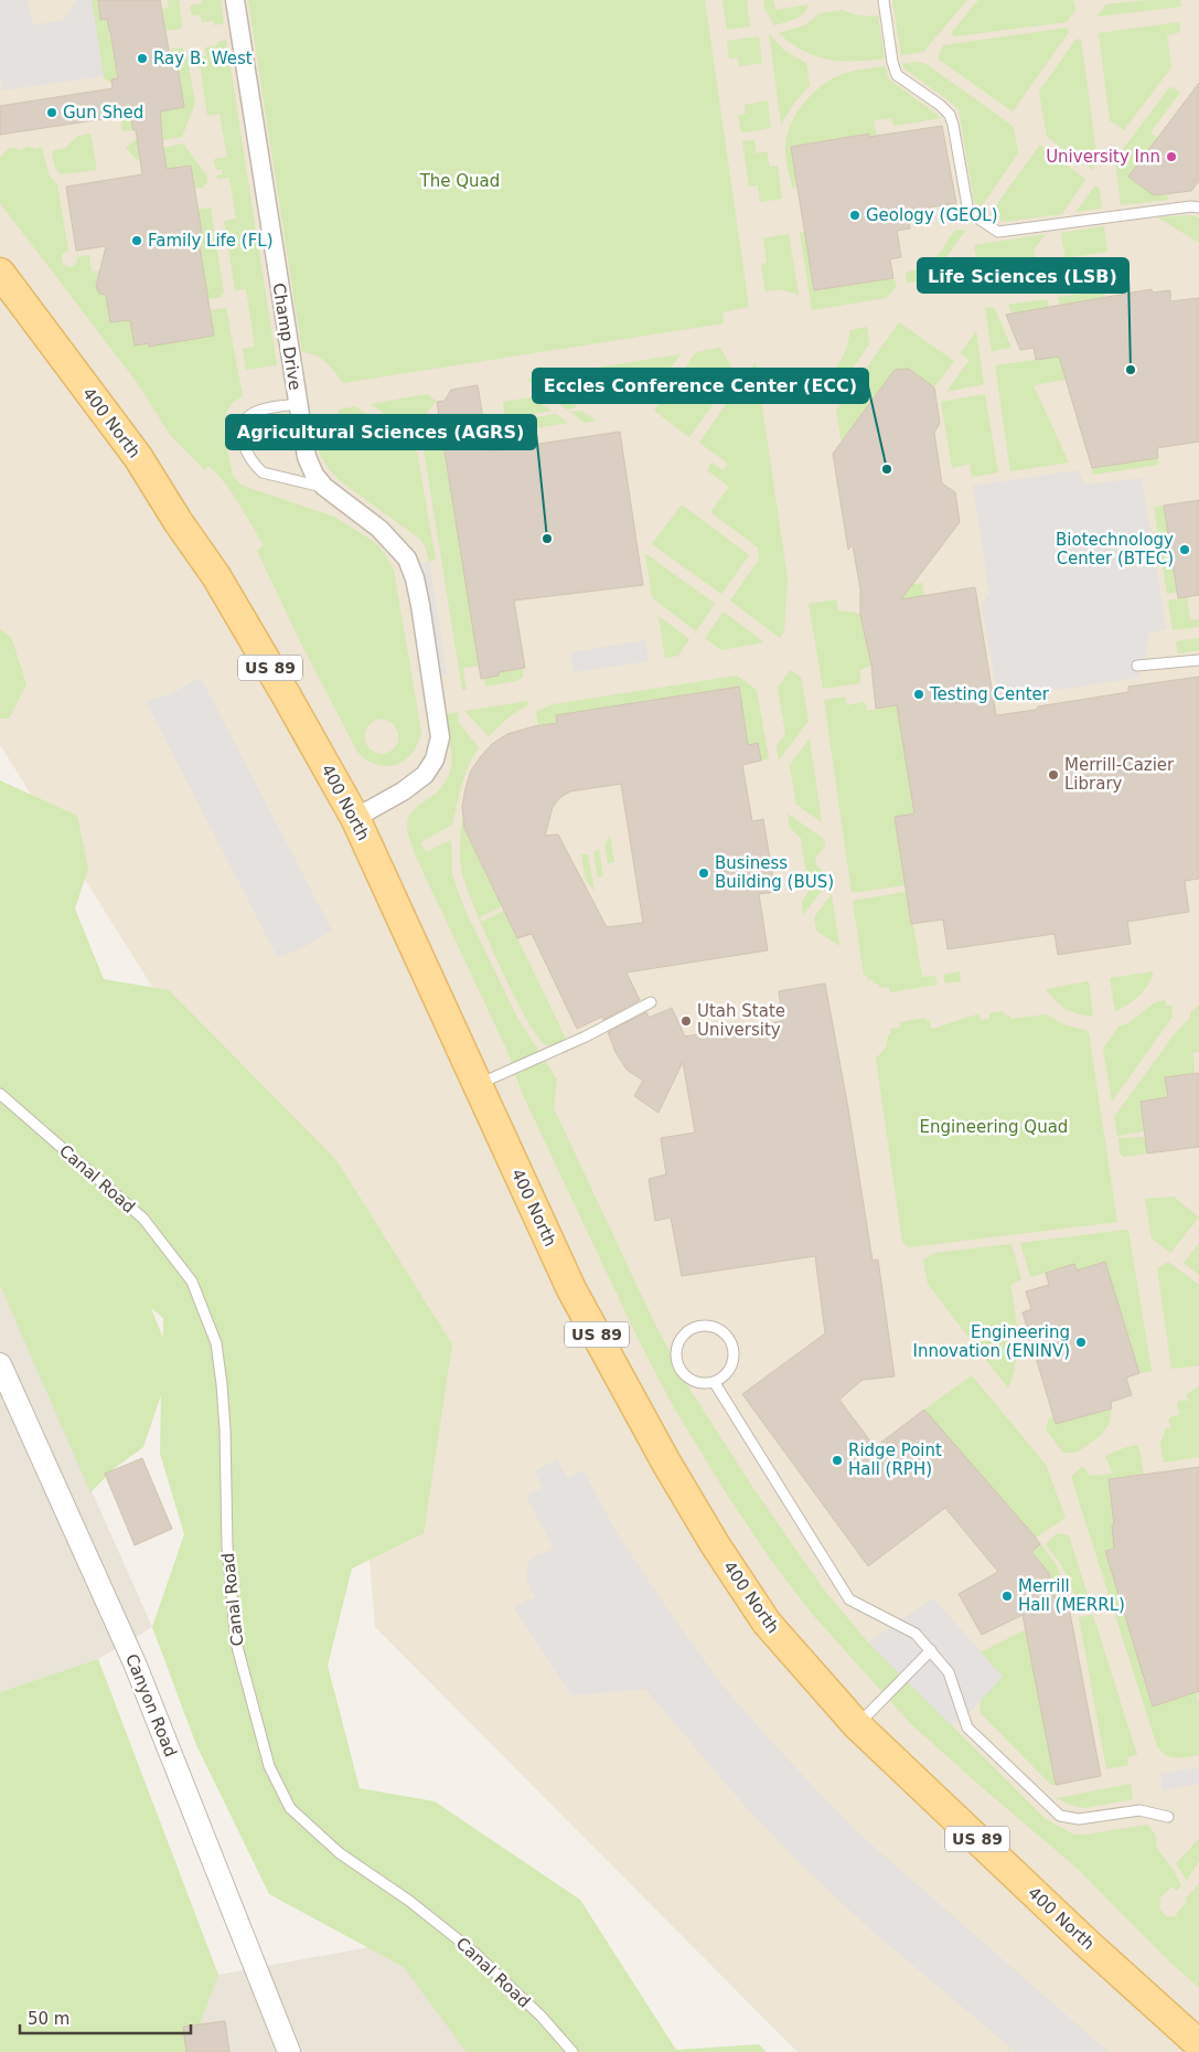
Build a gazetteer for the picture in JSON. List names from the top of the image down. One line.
{"streets":{"main road":["400 North","US 89"],"street":["Champ Drive","Canyon Road"],"lane":["Canal Road"]},"crossings":[["Champ Drive","400 North"]],"parks":["The Quad","Engineering Quad"],"places":["Ray B. West","Gun Shed","University Inn","Geology (GEOL)","Family Life (FL)","Life Sciences (LSB)","Eccles Conference Center (ECC)","Agricultural Sciences (AGRS)","Biotechnology Center (BTEC)","Testing Center","Merrill-Cazier Library","Business Building (BUS)","Utah State University","Engineering Innovation (ENINV)","Ridge Point Hall (RPH)","Merrill Hall (MERRL)"],"scale_bar":"50 m"}
